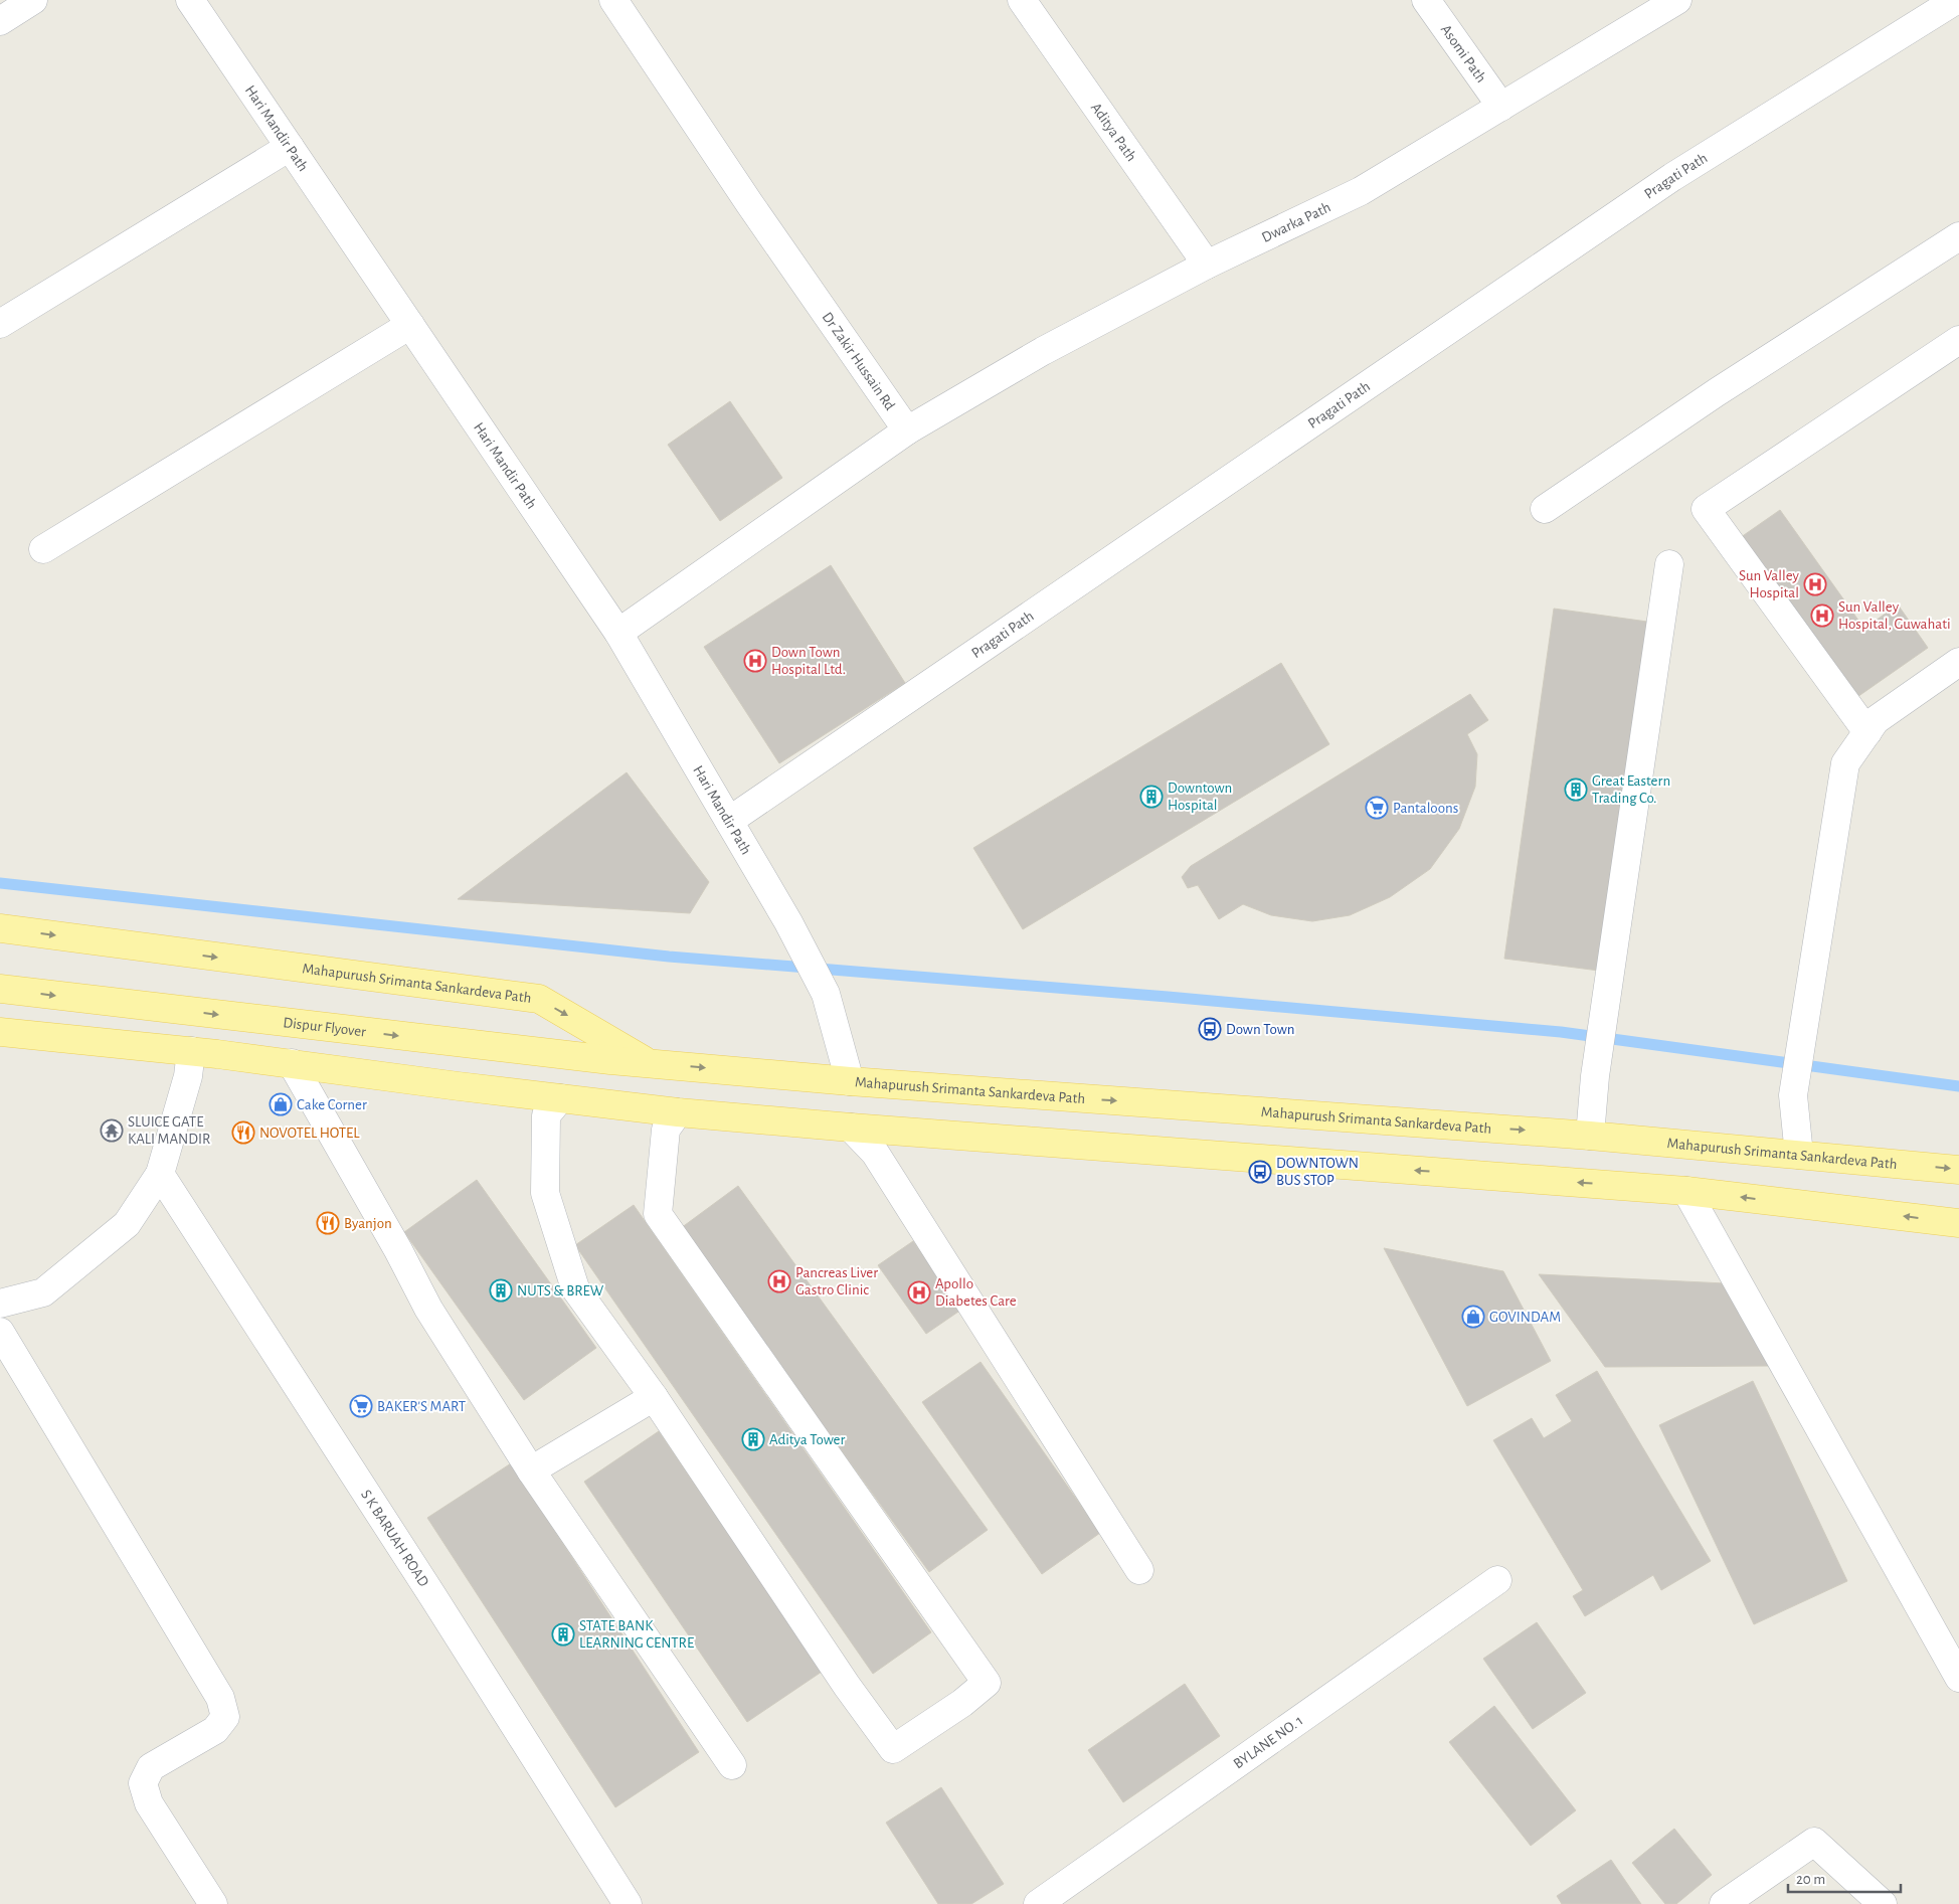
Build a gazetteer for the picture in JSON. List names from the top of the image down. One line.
{"streets":{"main road":["Mahapurush Srimanta Sankardeva Path","Dispur Flyover"],"street":["Asomi Path","Hari Mandir Path","Aditya Path","Pragati Path","Dwarka Path","Dr Zakir Hussain Rd","S K BARUAH ROAD","BYLANE NO. 1"]},"crossings":[["Asomi Path","Dwarka Path"],["Hari Mandir Path","Pragati Path"],["Hari Mandir Path","Mahapurush Srimanta Sankardeva Path"],["Aditya Path","Dwarka Path"],["Dwarka Path","Dr Zakir Hussain Rd"],["Mahapurush Srimanta Sankardeva Path","Dispur Flyover"]],"places":{"hospital":["Sun Valley Hospital","Sun Valley Hospital, Guwahati","Down Town Hospital Ltd.","Pancreas Liver Gastro Clinic","Apollo Diabetes Care"],"building":["Great Eastern Trading Co.","Downtown Hospital","NUTS & BREW","Aditya Tower","STATE BANK LEARNING CENTRE"],"supermarket":["Pantaloons","BAKER'S MART"],"bus stop":["Down Town","DOWNTOWN BUS STOP"],"shop":["Cake Corner","GOVINDAM"],"temple":["SLUICE GATE KALI MANDIR"],"restaurant":["NOVOTEL HOTEL","Byanjon"]},"scale_bar":"20 m"}
